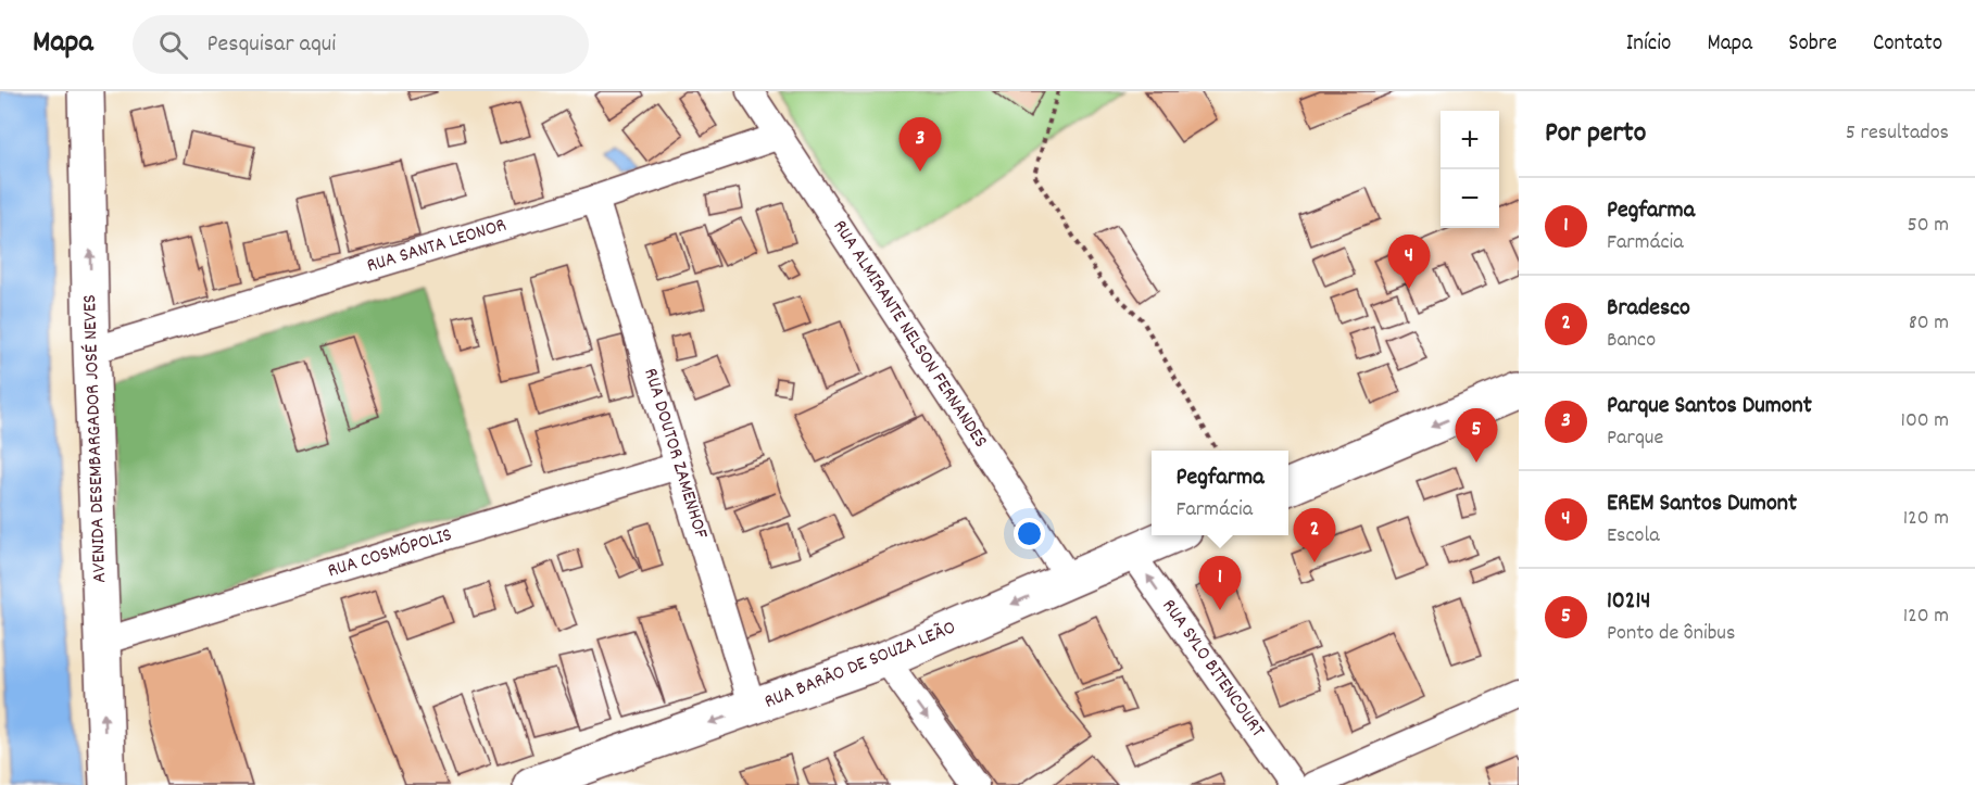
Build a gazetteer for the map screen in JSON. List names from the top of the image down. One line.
{"streets":{"main road":["AVENIDA DESEMBARGADOR JOSÉ NEVES","RUA BARÃO DE SOUZA LEÃO"],"street":["RUA SANTA LEONOR","RUA ALMIRANTE NELSON FERNANDES","RUA DOUTOR ZAMENHOF","RUA COSMÓPOLIS","RUA SYLO BITENCOURT"]},"crossings":[["RUA SANTA LEONOR","RUA ALMIRANTE NELSON FERNANDES"],["RUA SANTA LEONOR","AVENIDA DESEMBARGADOR JOSÉ NEVES"],["RUA SANTA LEONOR","RUA DOUTOR ZAMENHOF"],["RUA ALMIRANTE NELSON FERNANDES","RUA BARÃO DE SOUZA LEÃO"],["AVENIDA DESEMBARGADOR JOSÉ NEVES","RUA COSMÓPOLIS"],["RUA DOUTOR ZAMENHOF","RUA COSMÓPOLIS"],["RUA DOUTOR ZAMENHOF","RUA BARÃO DE SOUZA LEÃO"],["RUA BARÃO DE SOUZA LEÃO","RUA SYLO BITENCOURT"]],"one_way":["AVENIDA DESEMBARGADOR JOSÉ NEVES","RUA BARÃO DE SOUZA LEÃO","RUA SYLO BITENCOURT"],"page":{"header":"Mapa","search":"Pesquisar aqui","nav":["Início","Mapa","Sobre","Contato"],"heading":["Por perto","5 resultados"],"map_buttons":["+","−"],"pins":["3","4","5","2","1"],"list":[{"mark":"1","name":"Pegfarma","note":"Farmácia","value":"50 m"},{"mark":"2","name":"Bradesco","note":"Banco","value":"80 m"},{"mark":"3","name":"Parque Santos Dumont","note":"Parque","value":"100 m"},{"mark":"4","name":"EREM Santos Dumont","note":"Escola","value":"120 m"},{"mark":"5","name":"10214","note":"Ponto de ônibus","value":"120 m"}],"popup":["Pegfarma","Farmácia"]}}
